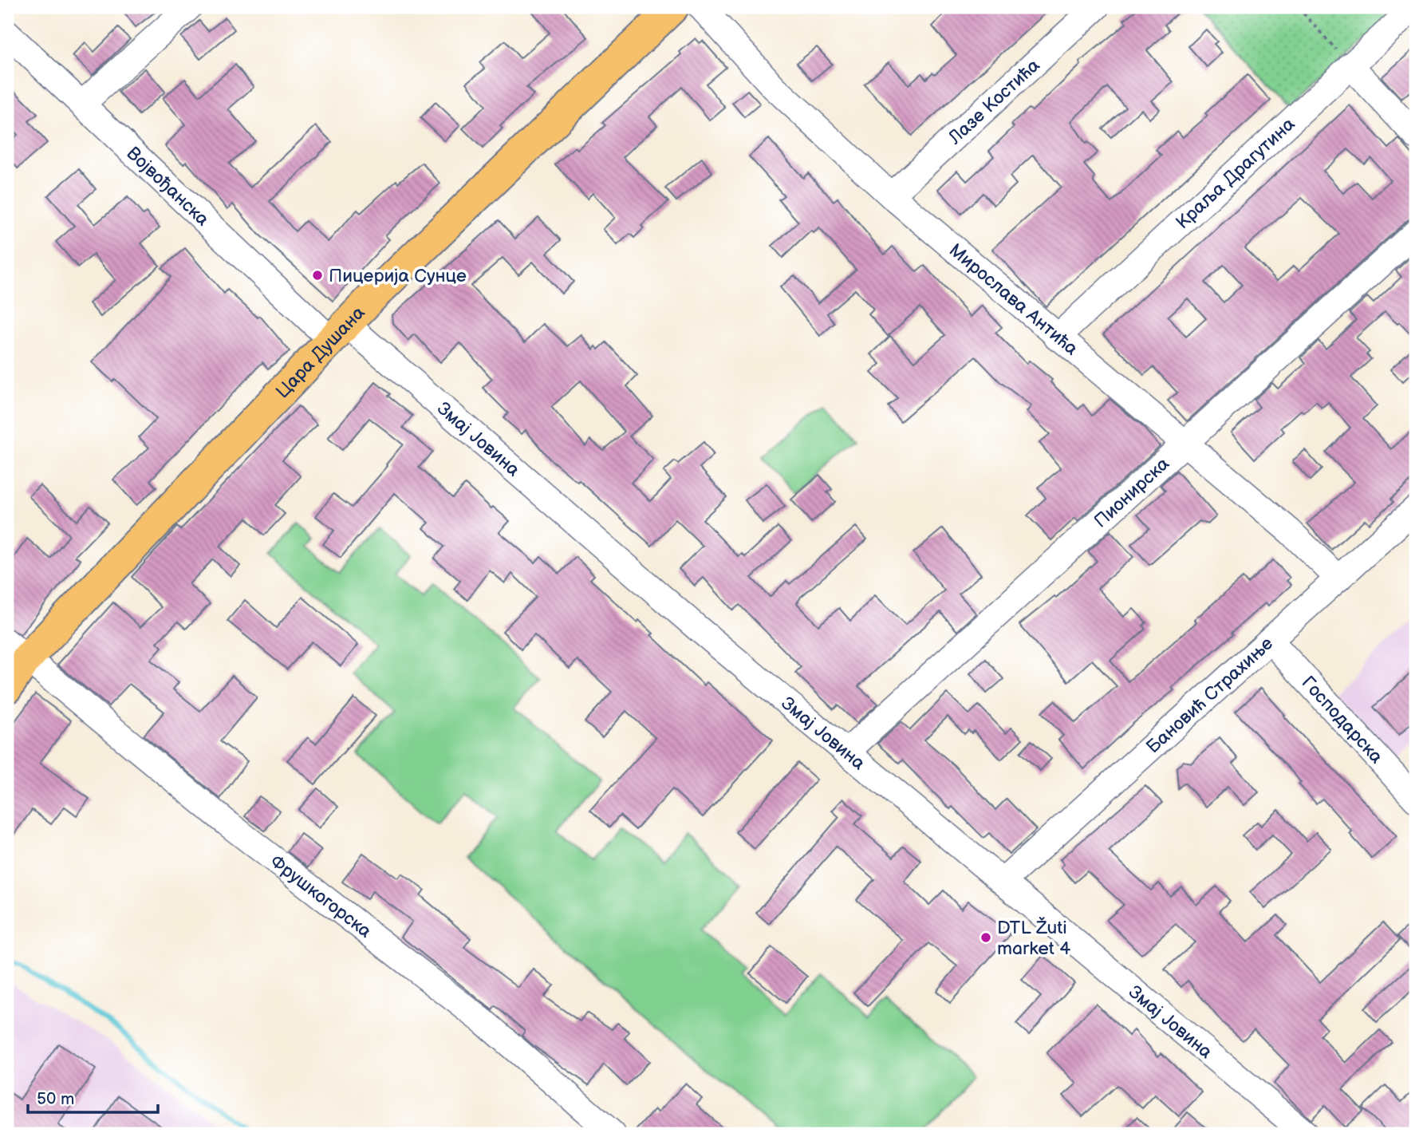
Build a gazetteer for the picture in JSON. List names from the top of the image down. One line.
{"streets":{"main road":["Цара Душана"],"street":["Лазе Костића","Краља Драгутина","Војвођанска","Мирослава Антића","Змај Јовина","Пионирска","Бановић Страхиње","Господарска","Фрушкогорска"]},"crossings":[["Лазе Костића","Мирослава Антића"],["Краља Драгутина","Мирослава Антића"],["Војвођанска","Цара Душана"],["Војвођанска","Змај Јовина"],["Мирослава Антића","Пионирска"],["Мирослава Антића","Бановић Страхиње"],["Цара Душана","Змај Јовина"],["Цара Душана","Фрушкогорска"],["Змај Јовина","Пионирска"],["Змај Јовина","Бановић Страхиње"],["Бановић Страхиње","Господарска"]],"places":["Пицерија Сунце","DTL Žuti market 4"],"scale_bar":"50 m"}
